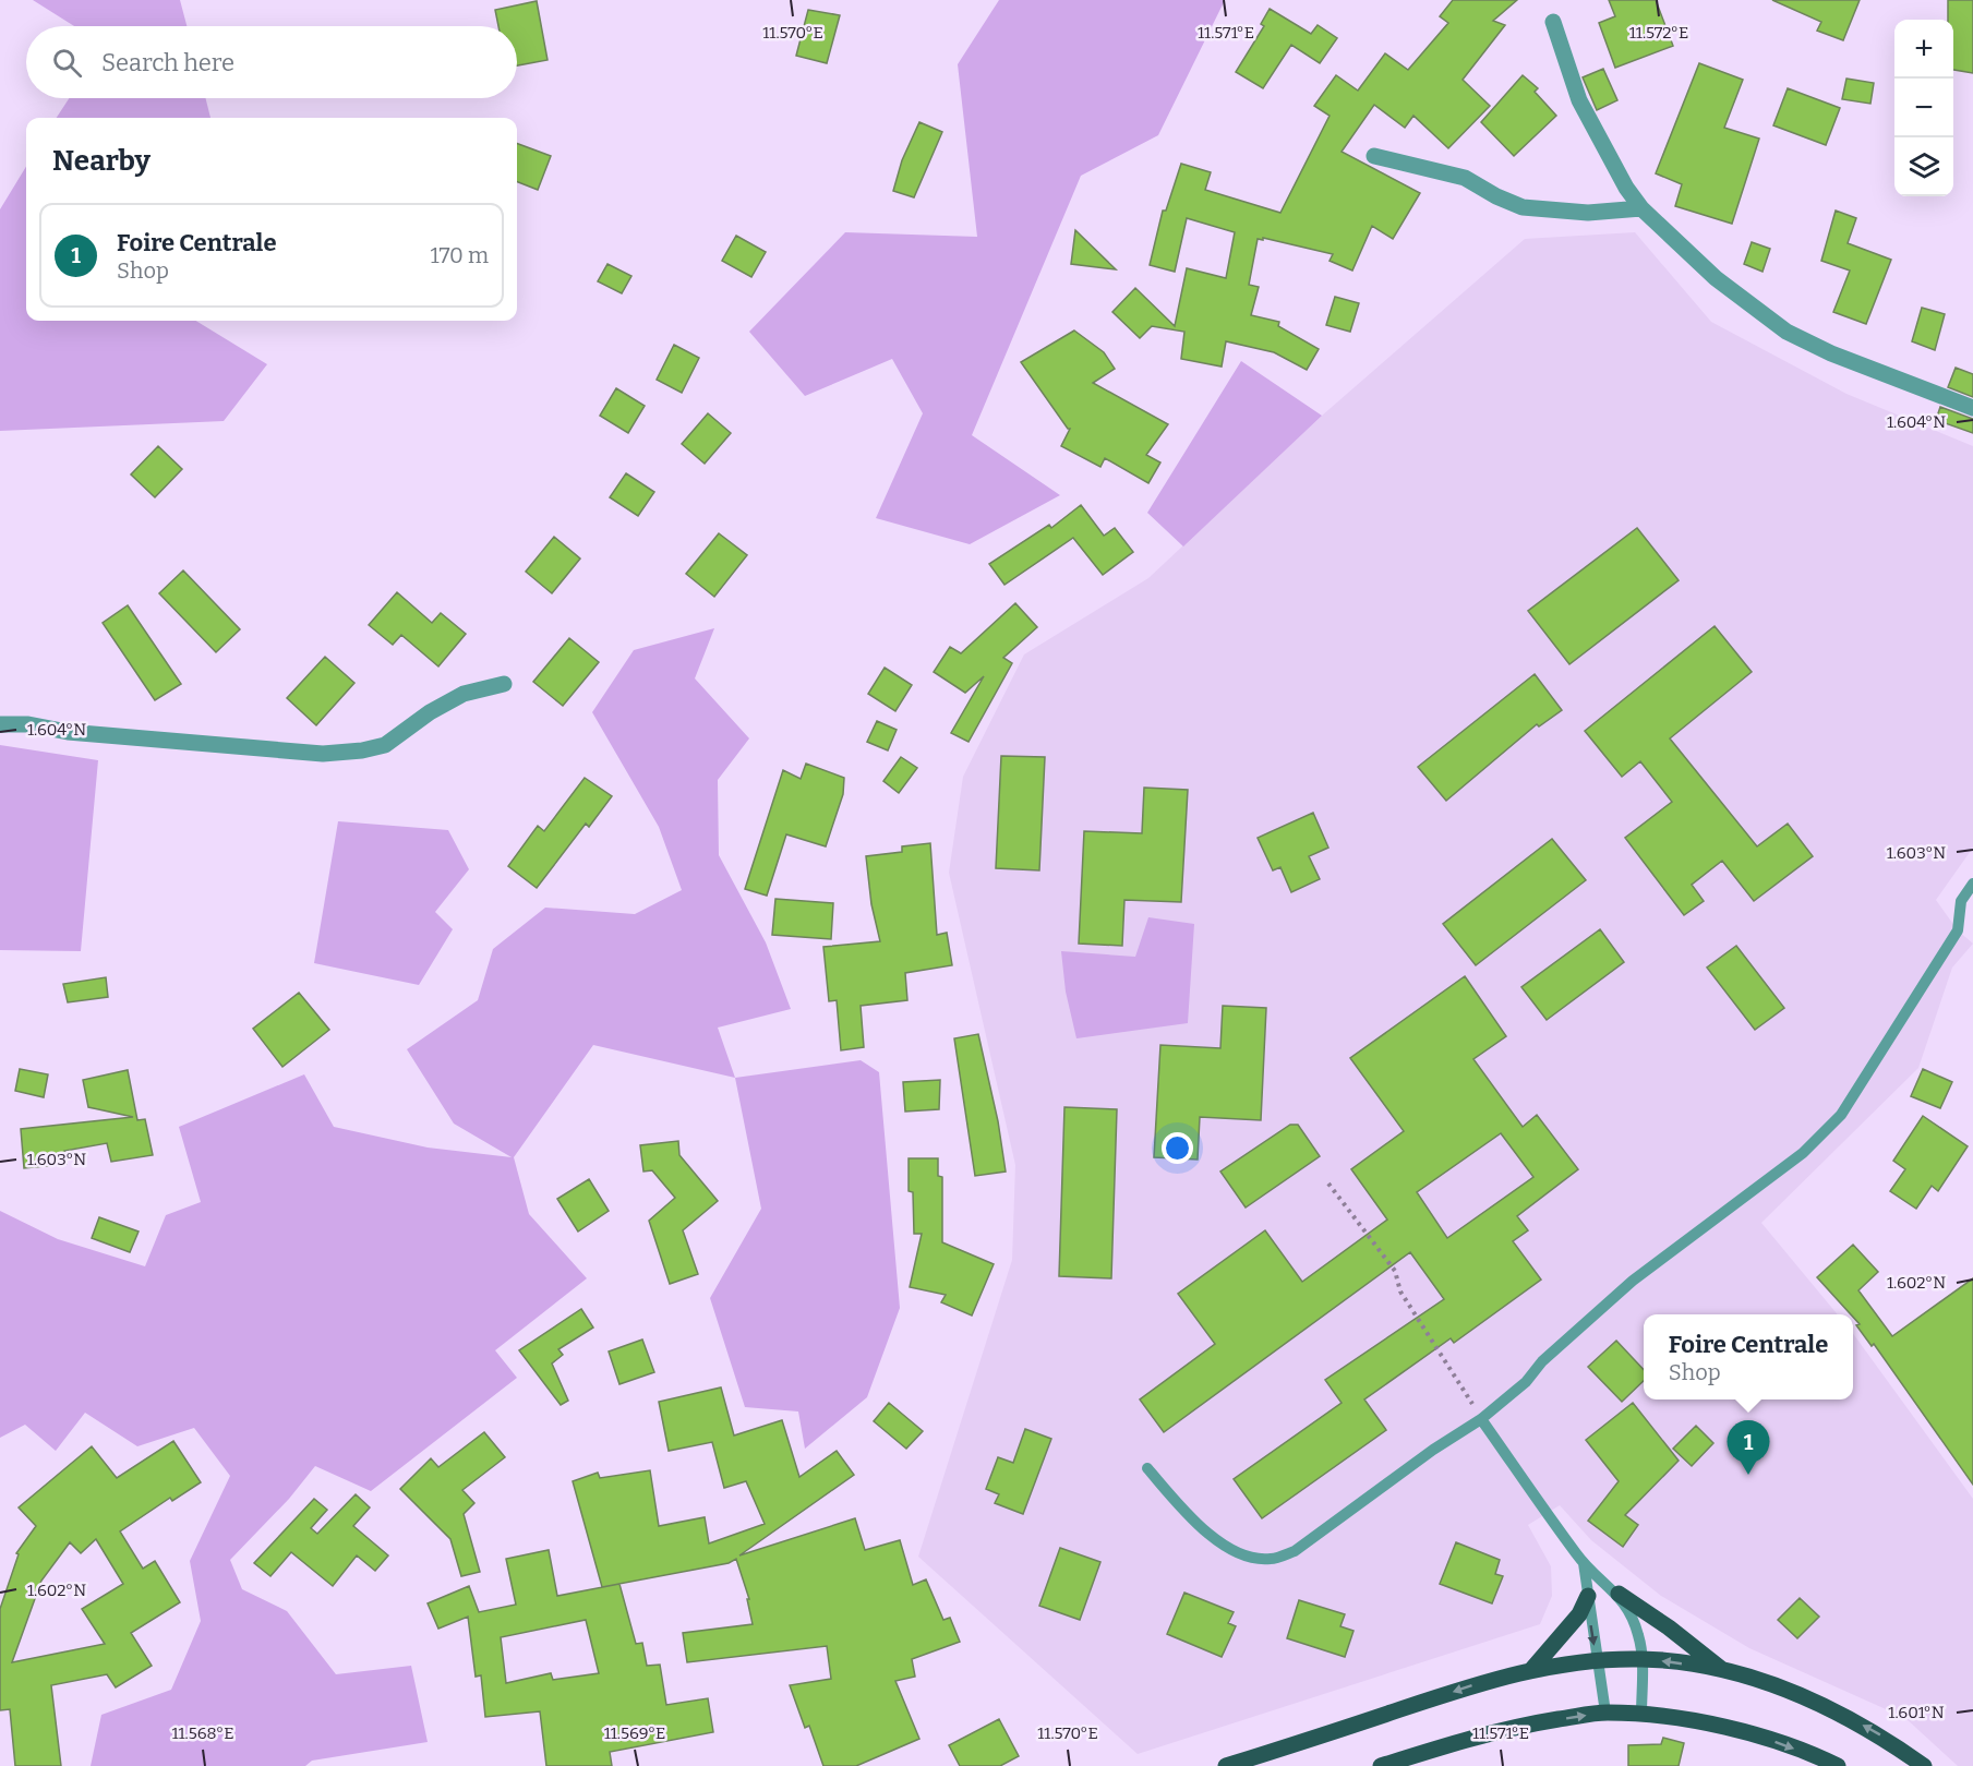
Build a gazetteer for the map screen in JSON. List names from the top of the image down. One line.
{"page":{"map_buttons":["+","−"],"search":"Search here","heading":"Nearby","list":[{"mark":"1","name":"Foire Centrale","note":"Shop","value":"170 m"}],"popup":["Foire Centrale","Shop"],"pins":"1"},"coordinates":["11.570°E","11.571°E","11.572°E","1.604°N","1.603°N","1.602°N","1.601°N","11.568°E","11.569°E"]}
